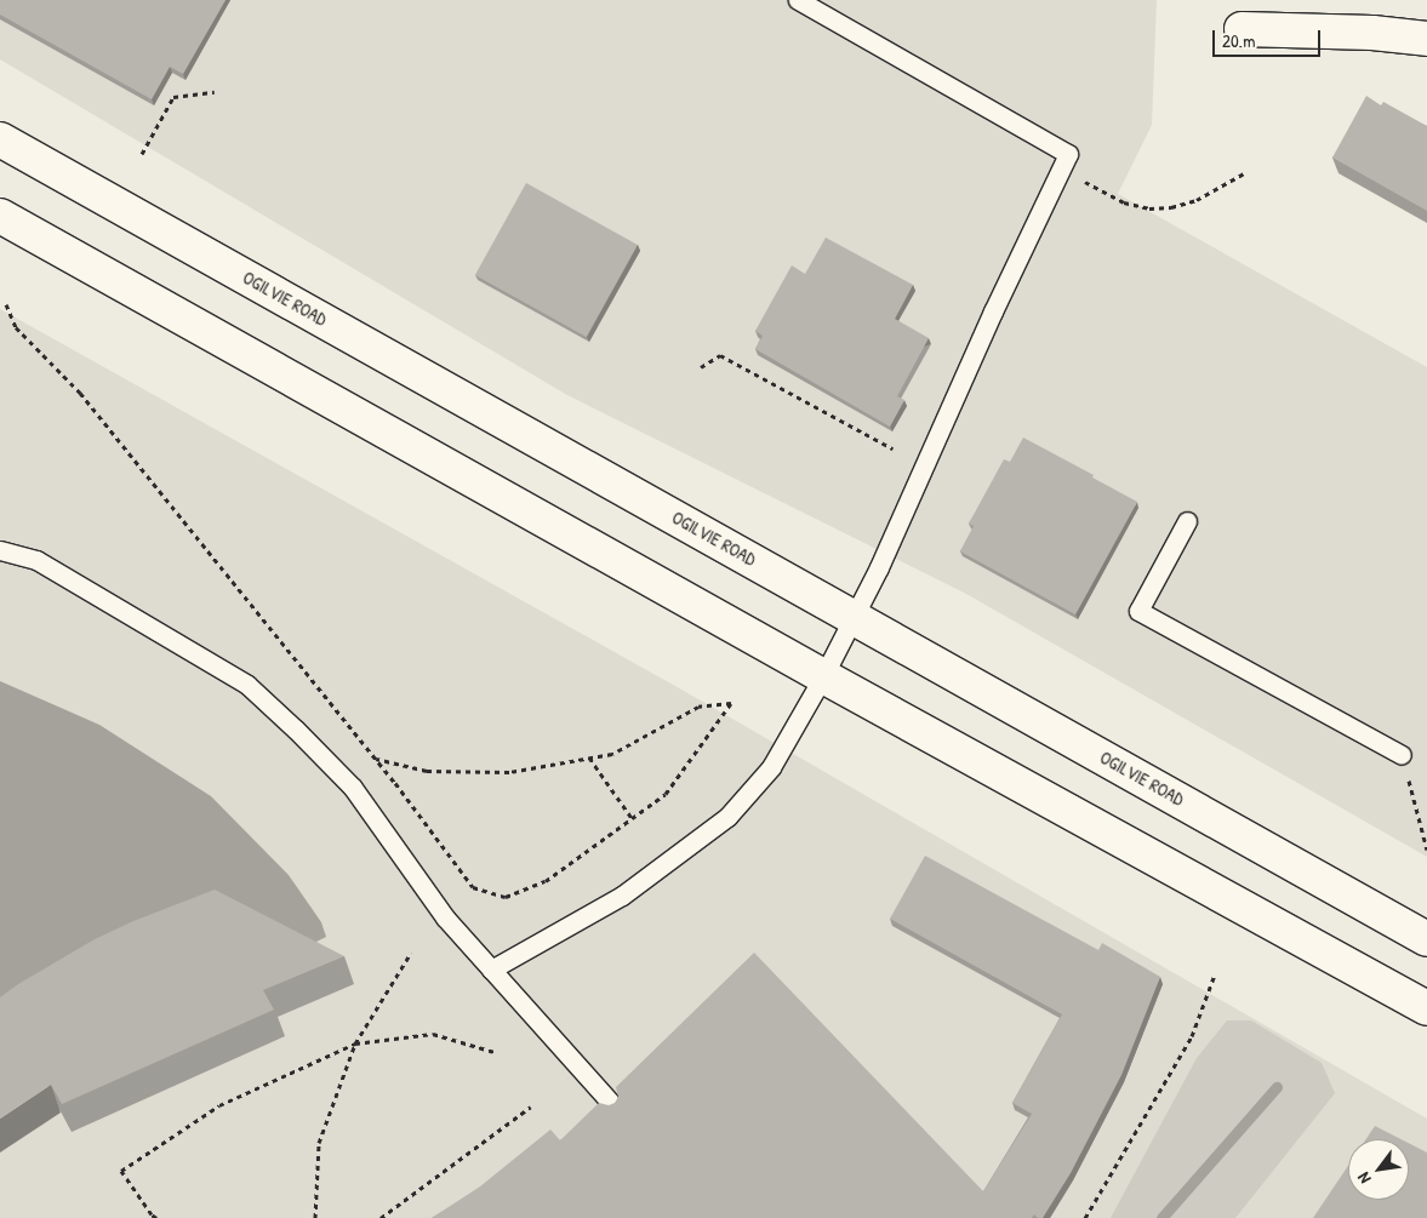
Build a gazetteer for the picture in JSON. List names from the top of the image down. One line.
{"streets":{"main road":["OGILVIE ROAD"]},"scale_bar":"20 m","north":"bottom left"}
